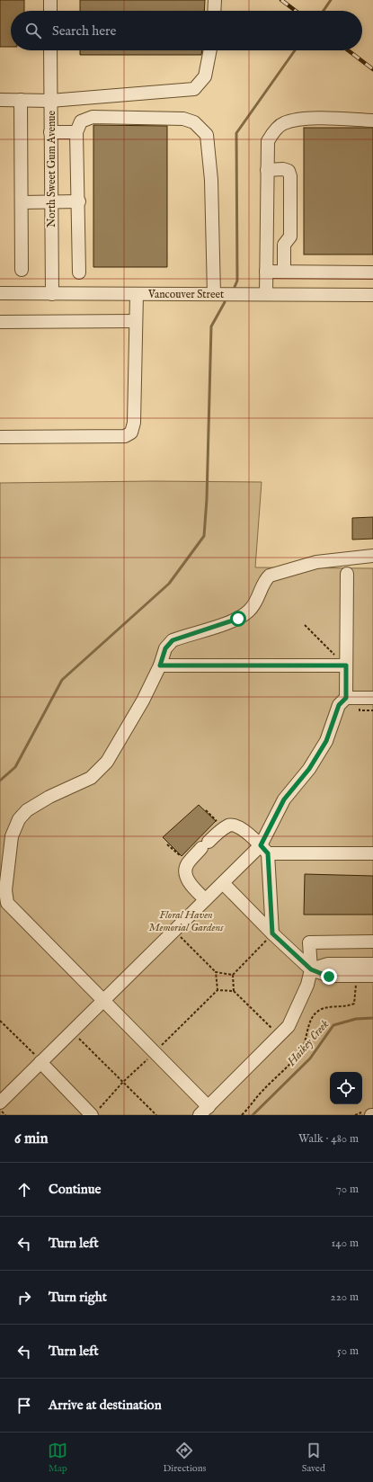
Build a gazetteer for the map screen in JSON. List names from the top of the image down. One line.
{"streets":{"street":["North Sweet Gum Avenue","Vancouver Street"]},"crossings":[["North Sweet Gum Avenue","Vancouver Street"]],"water":["Haikey Creek"],"parks":["Floral Haven Memorial Gardens"],"page":{"search":"Search here","heading":["6 min","Walk · 480 m"],"list":[["Continue","70 m"],["Turn left","140 m"],["Turn right","220 m"],["Turn left","50 m"],"Arrive at destination"],"nav":["Map","Directions","Saved"]}}
